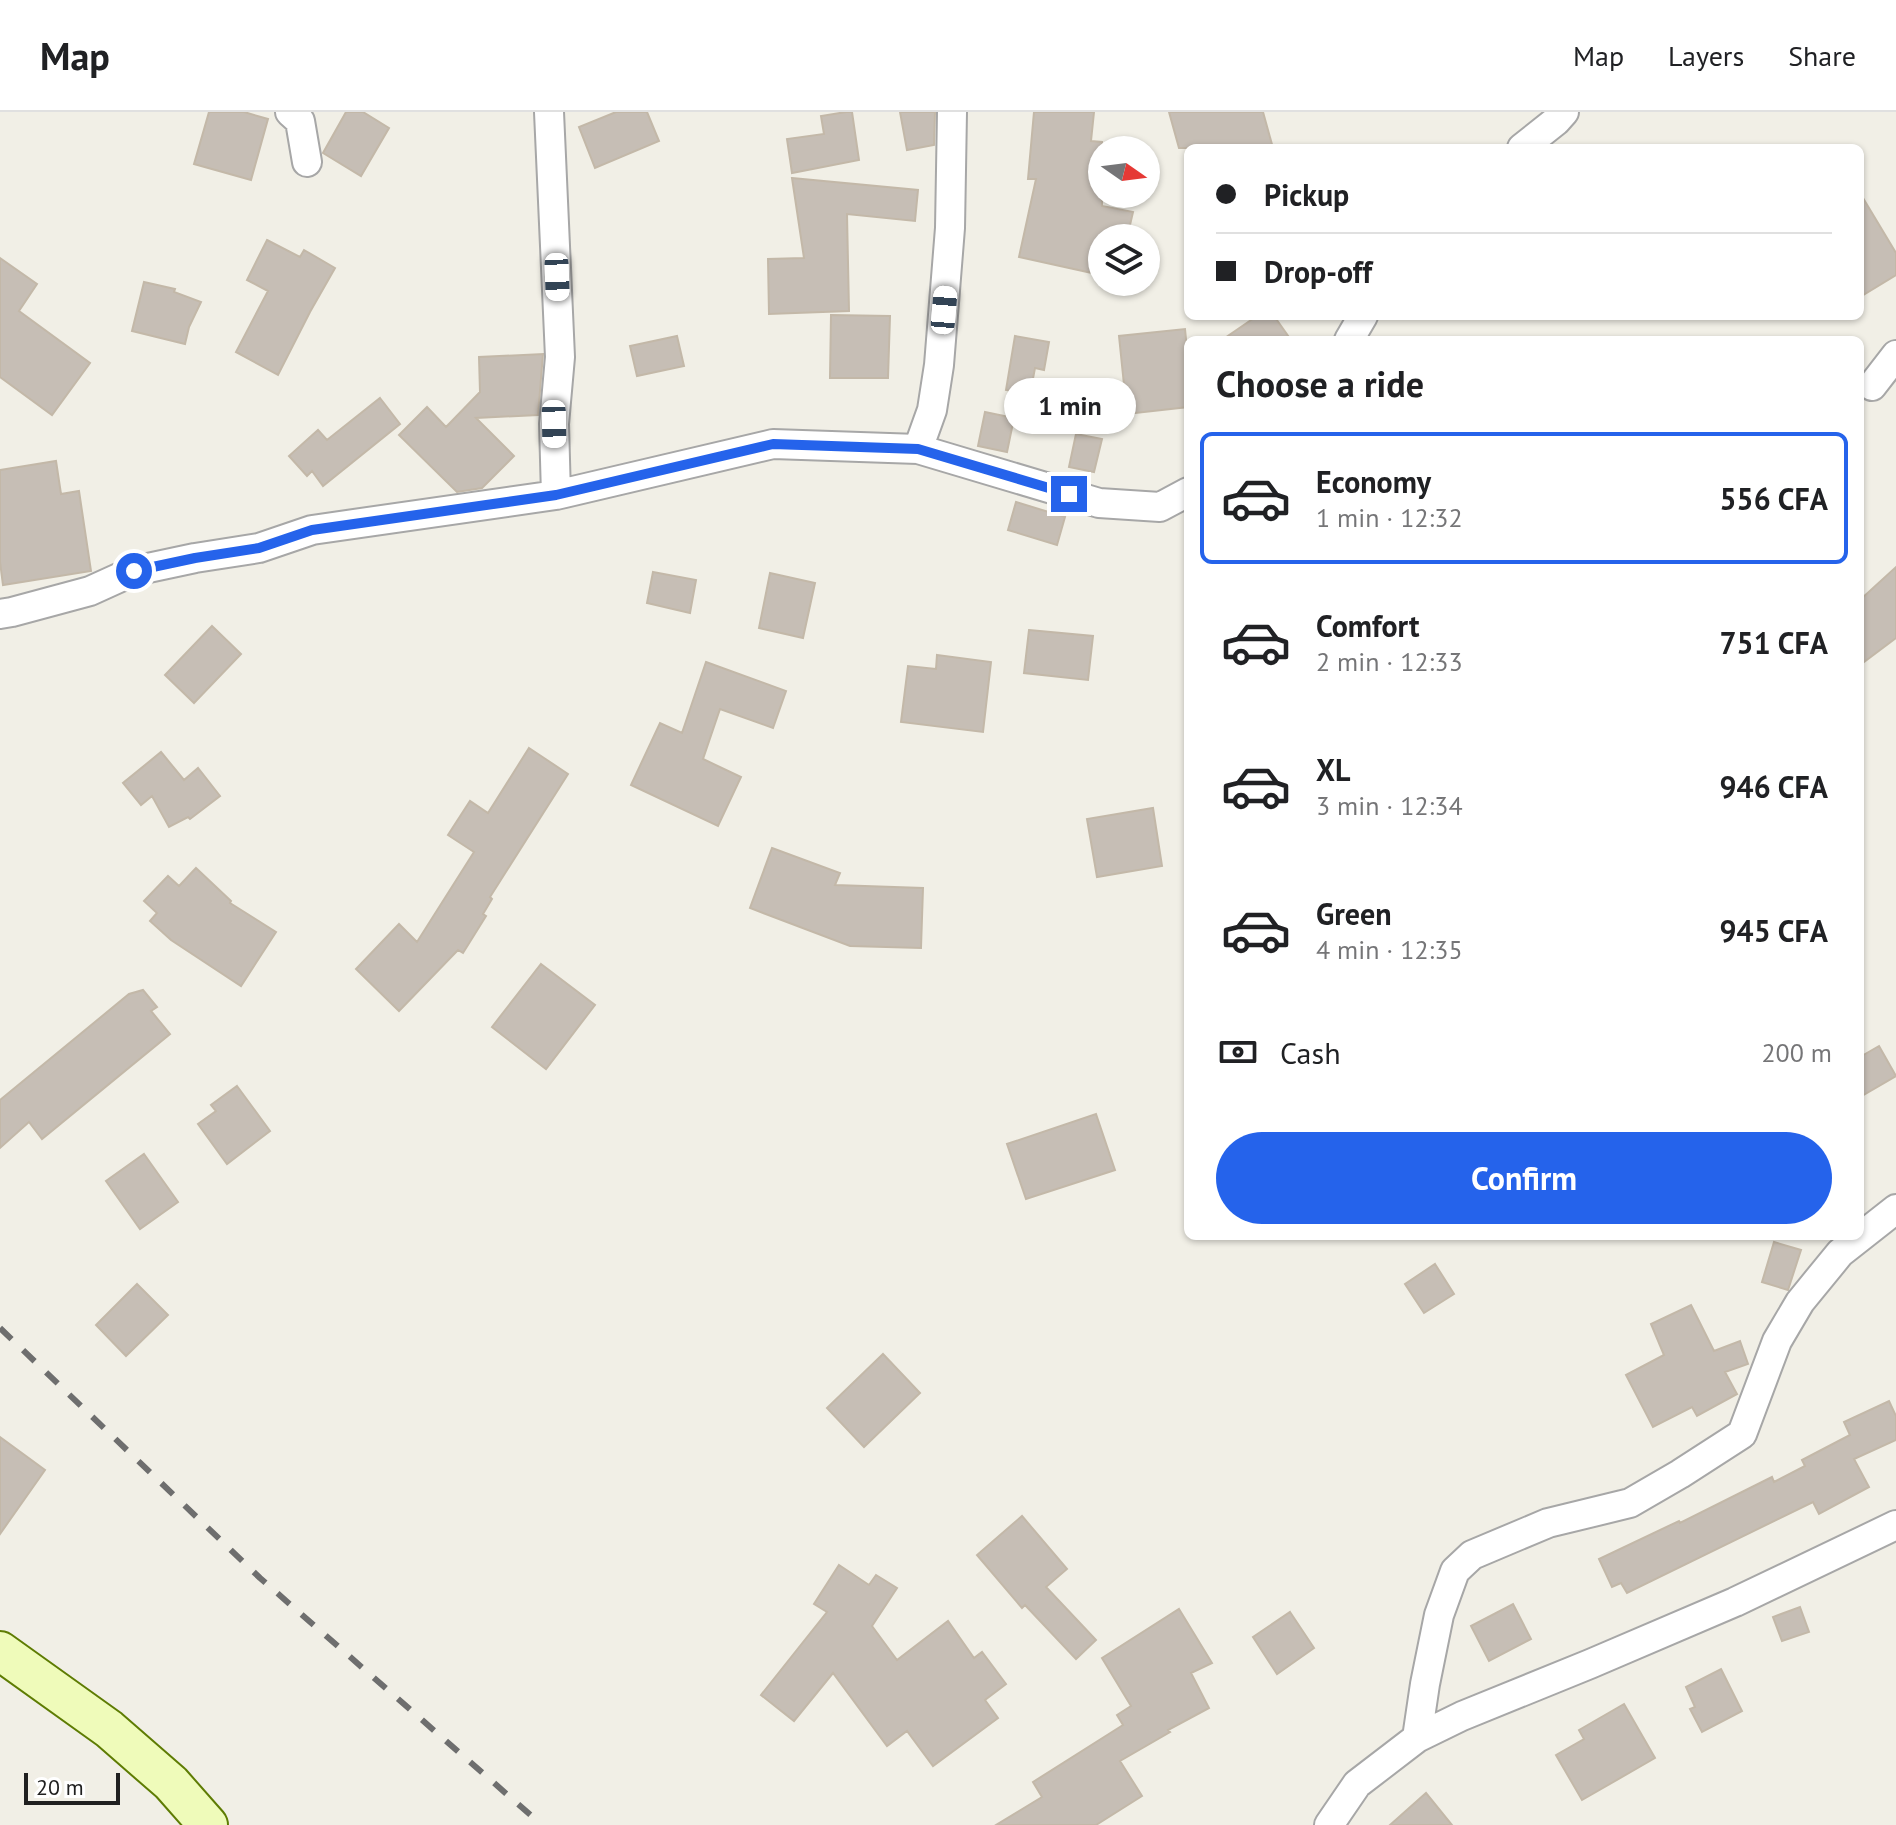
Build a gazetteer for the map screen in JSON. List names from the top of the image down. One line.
{"scale_bar":"20 m","north":"right","page":{"header":"Map","nav":["Map","Layers","Share"],"banner":["Pickup","Drop-off"],"heading":"Choose a ride","bubble":"1 min","list":[{"name":"Economy","note":"1 min · 12:32","value":"556 CFA"},{"name":"Comfort","note":"2 min · 12:33","value":"751 CFA"},{"name":"XL","note":"3 min · 12:34","value":"946 CFA"},{"name":"Green","note":"4 min · 12:35","value":"945 CFA"}],"pay":["Cash","200 m"],"buttons":"Confirm","scale":"20 m"}}
